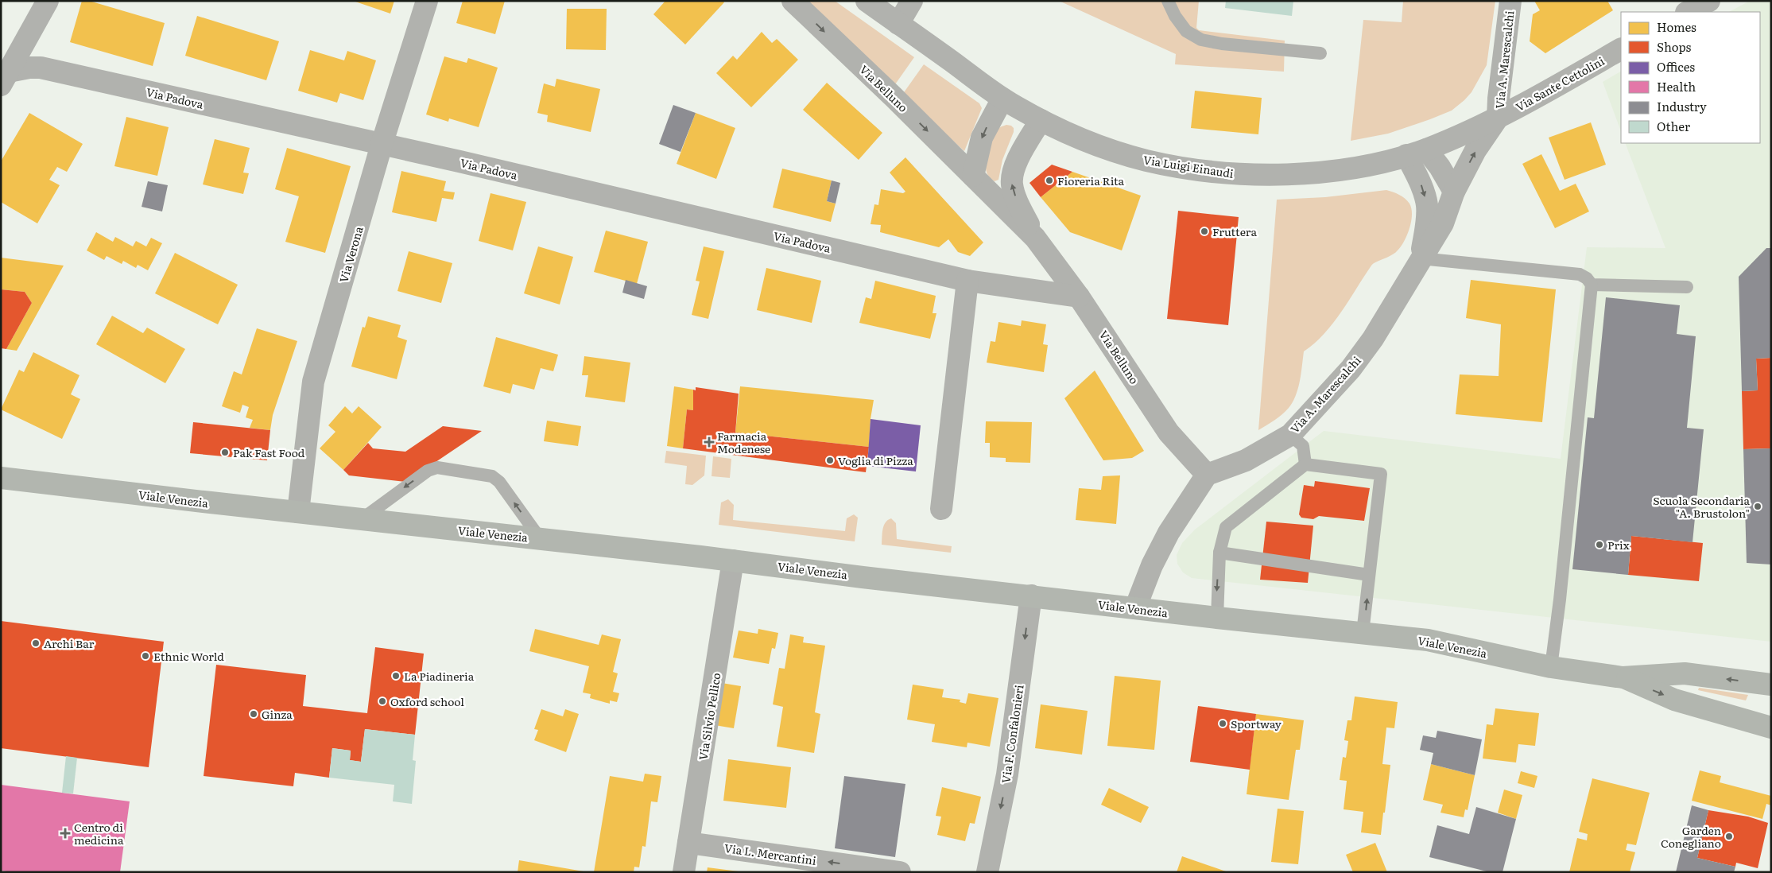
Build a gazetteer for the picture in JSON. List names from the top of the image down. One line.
{"streets":{"main road":["Viale Venezia"],"street":["Via A. Marescalchi","Via Sante Cettolini","Via Belluno","Via Padova","Via Luigi Einaudi","Via Verona","Via Silvio Pellico","Via F. Confalonieri","Via L. Mercantini"]},"crossings":[["Via A. Marescalchi","Via Sante Cettolini"],["Via A. Marescalchi","Via Belluno"],["Via A. Marescalchi","Via Luigi Einaudi"],["Via Sante Cettolini","Via Luigi Einaudi"],["Via Belluno","Via Padova"],["Via Belluno","Via Luigi Einaudi"],["Via Padova","Via Verona"],["Via Verona","Viale Venezia"],["Viale Venezia","Via Silvio Pellico"],["Viale Venezia","Via F. Confalonieri"],["Via Silvio Pellico","Via L. Mercantini"]],"one_way":["Via F. Confalonieri","Via L. Mercantini"],"places":{"other":["Fioreria Rita","Fruttera","Pak Fast Food","Voglia di Pizza","Scuola Secondaria \"A. Brustolon\"","Prix","Archi Bar","Ethnic World","La Piadineria","Oxford school","Ginza","Sportway","Garden Conegliano"],"health":["Farmacia Modenese","Centro di medicina"]},"legend":["Homes","Shops","Offices","Health","Industry","Other"]}
